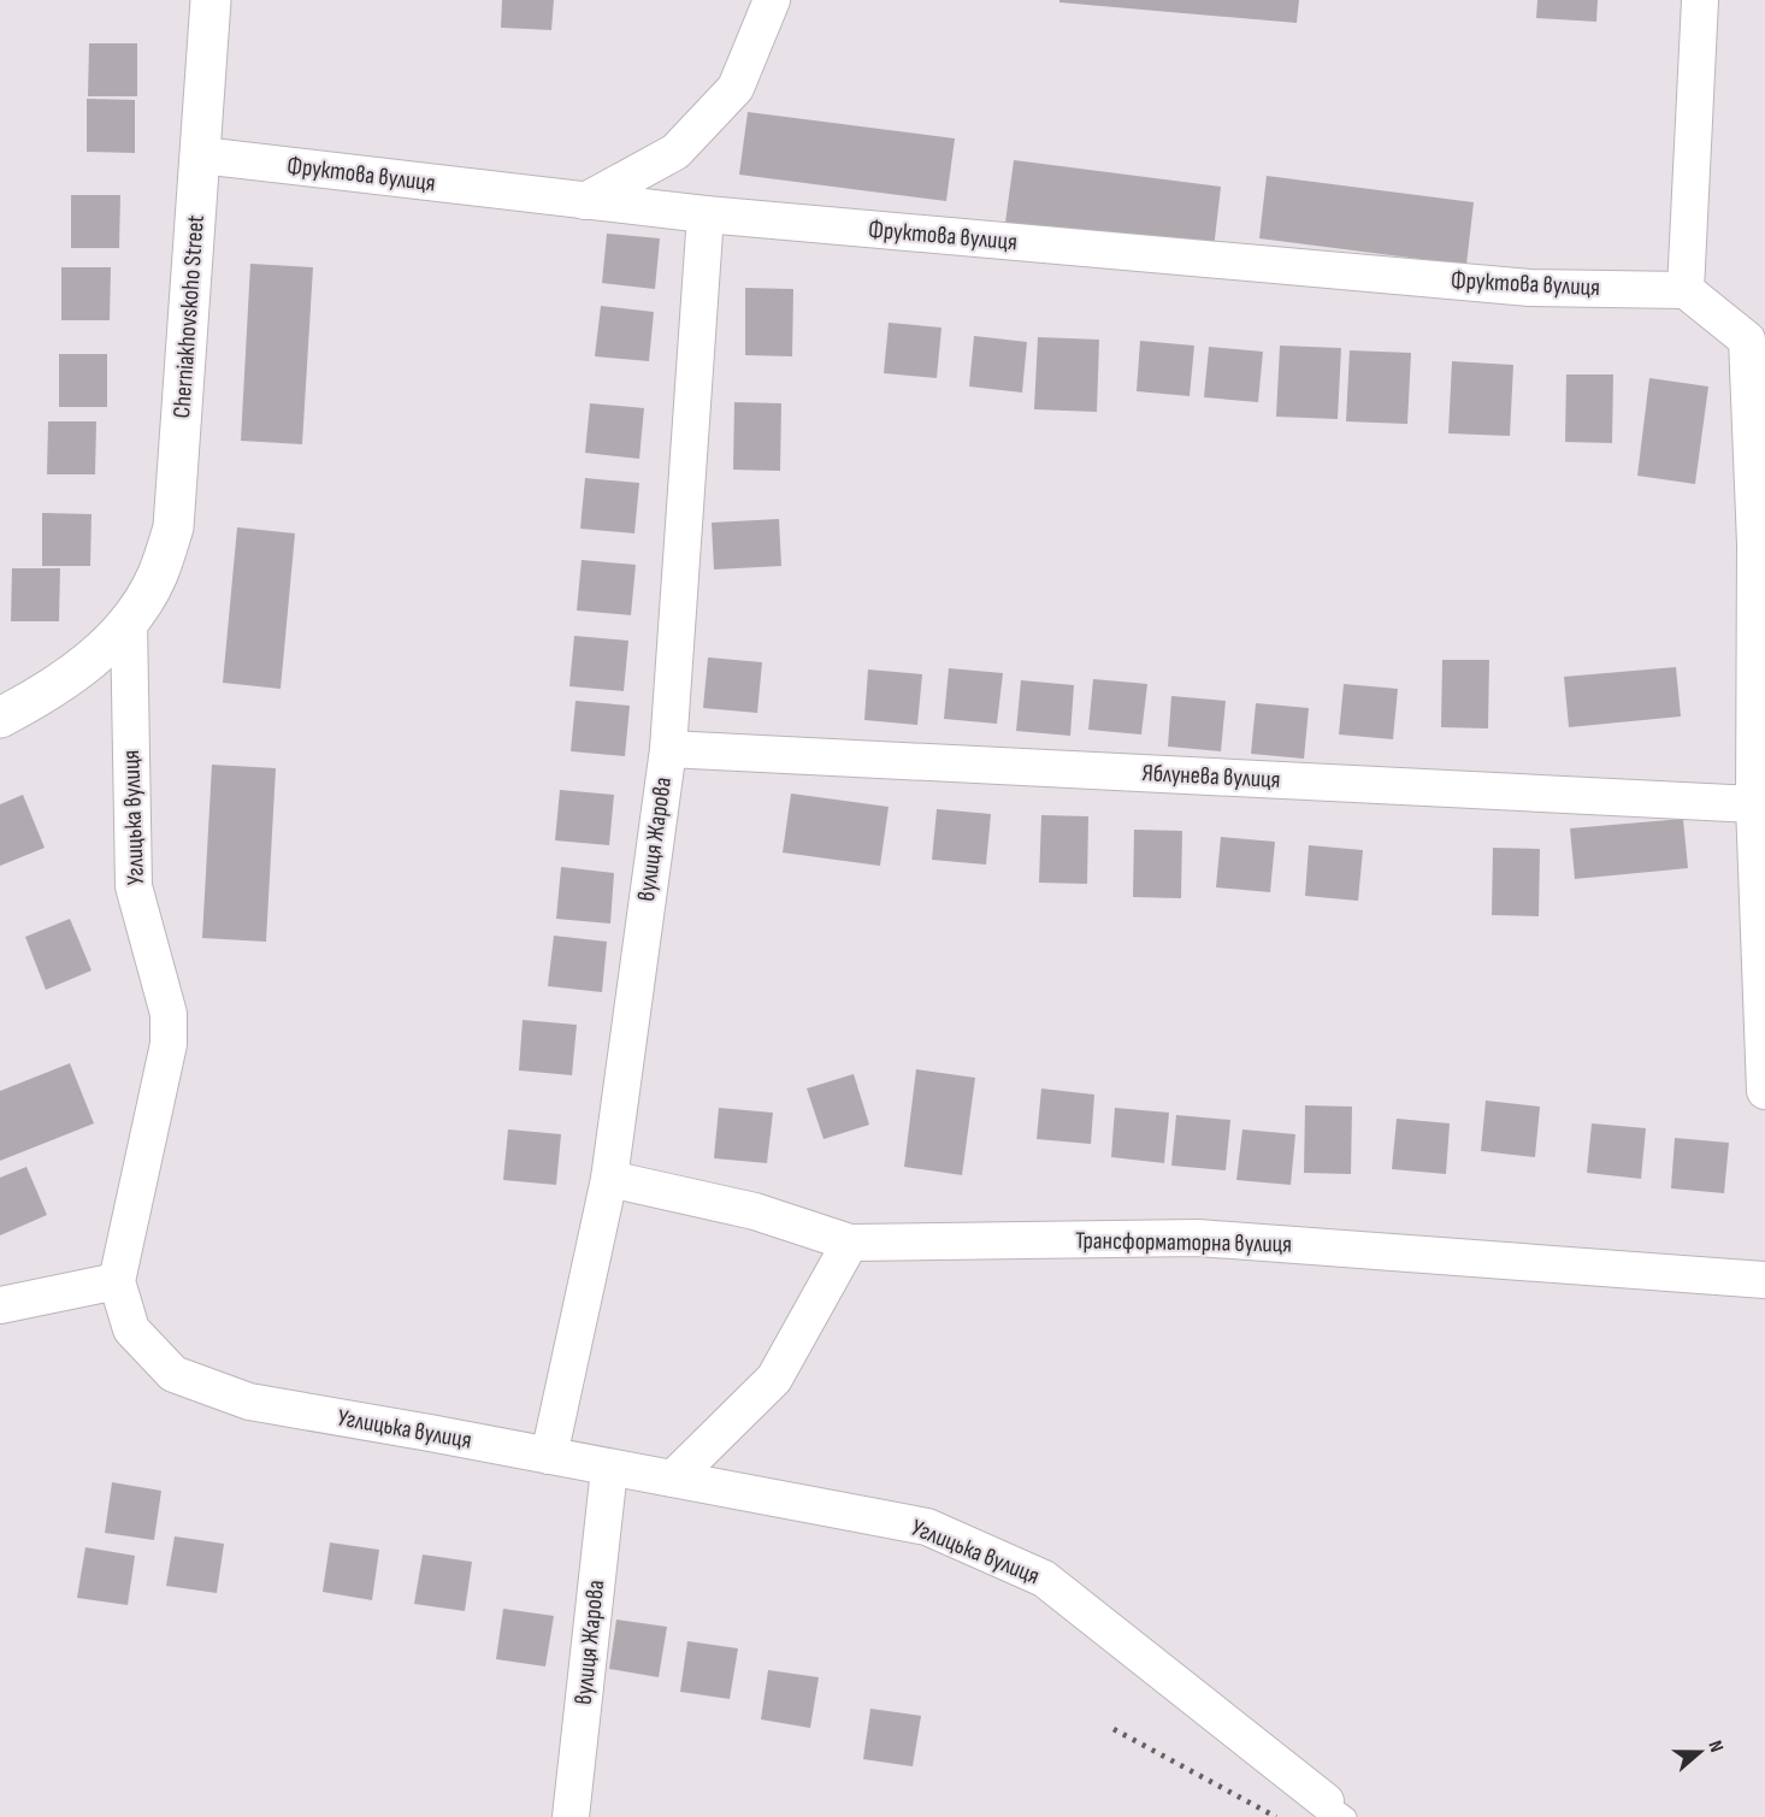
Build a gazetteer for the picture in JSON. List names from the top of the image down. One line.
{"streets":{"main road":["Cherniakhovskoho Street"],"street":["Фруктова вулиця","Яблунева вулиця","Углицька вулиця","вулиця Жарова","Трансформаторна вулиця"]},"crossings":[["Фруктова вулиця","Cherniakhovskoho Street"],["Фруктова вулиця","вулиця Жарова"],["Cherniakhovskoho Street","Углицька вулиця"],["Яблунева вулиця","вулиця Жарова"],["Углицька вулиця","вулиця Жарова"],["вулиця Жарова","Трансформаторна вулиця"]],"north":"right"}
